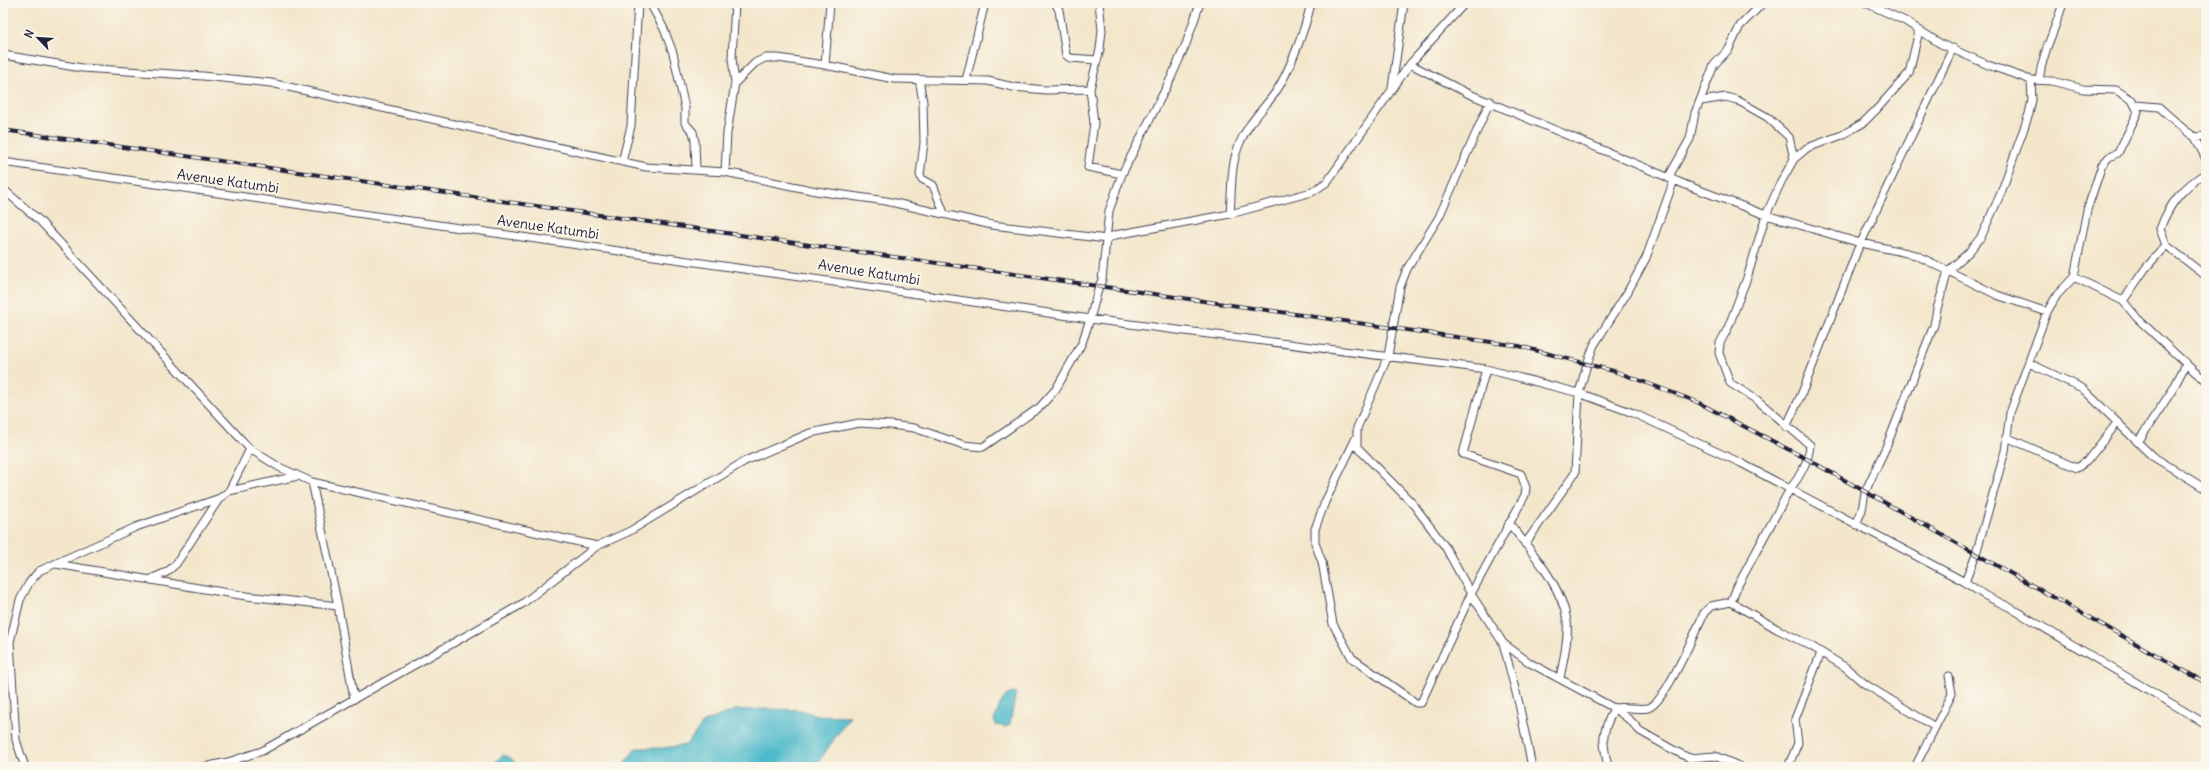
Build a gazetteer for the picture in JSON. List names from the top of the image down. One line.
{"streets":{"street":["Avenue Katumbi"]},"north":"top left"}
